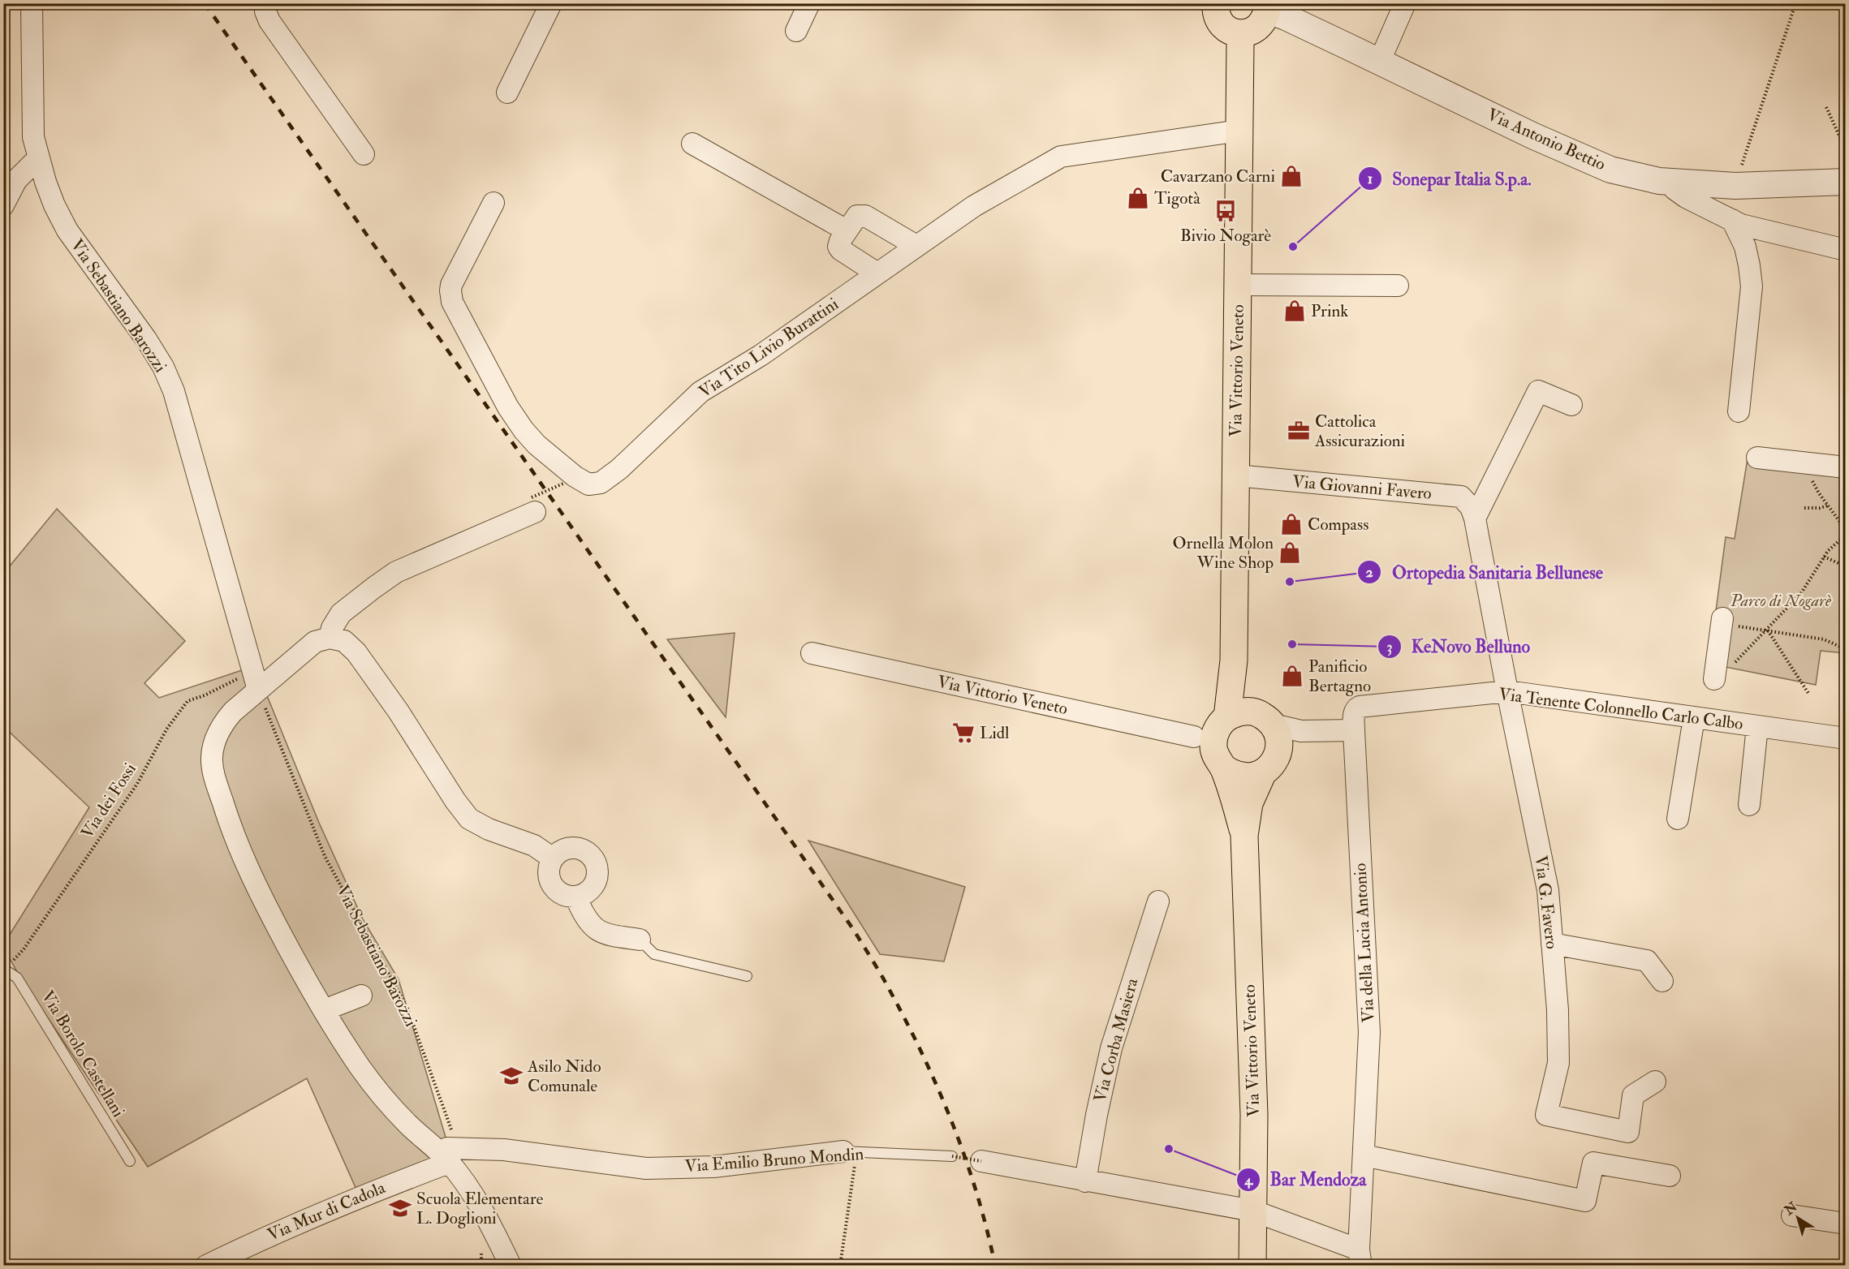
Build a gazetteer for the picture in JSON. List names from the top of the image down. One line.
{"streets":{"main road":["Via Vittorio Veneto"],"street":["Via Antonio Bettio","Via Sebastiano Barozzi","Via Tito Livio Burattini","Via Giovanni Favero","Via Tenente Colonnello Carlo Calbo","Via G. Favero","Via della Lucia Antonio","Via Corba Masiera","Via Emilio Bruno Mondin","Via Mur di Cadola"],"lane":["Via Borolo Castellani"],"path":["Via dei Fossi"]},"crossings":[["Via Sebastiano Barozzi","Via dei Fossi"],["Via Sebastiano Barozzi","Via Emilio Bruno Mondin"],["Via Sebastiano Barozzi","Via Mur di Cadola"],["Via Tito Livio Burattini","Via Vittorio Veneto"],["Via Vittorio Veneto","Via Giovanni Favero"],["Via Giovanni Favero","Via Tenente Colonnello Carlo Calbo"],["Via Giovanni Favero","Via G. Favero"],["Via Tenente Colonnello Carlo Calbo","Via G. Favero"],["Via Tenente Colonnello Carlo Calbo","Via della Lucia Antonio"],["Via dei Fossi","Via Borolo Castellani"],["Via Emilio Bruno Mondin","Via Mur di Cadola"]],"parks":["Parco di Nogarè"],"places":{"shop":["Cavarzano Carni","Tigotà","Prink","Compass","Ornella Molon Wine Shop","Panificio Bertagno"],"bus stop":["Bivio Nogarè"],"other":["Sonepar Italia S.p.a.","Ortopedia Sanitaria Bellunese","KeNovo Belluno","Bar Mendoza"],"office":["Cattolica Assicurazioni"],"supermarket":["Lidl"],"school or university":["Asilo Nido Comunale","Scuola Elementare L. Doglioni"]},"north":"top left"}
